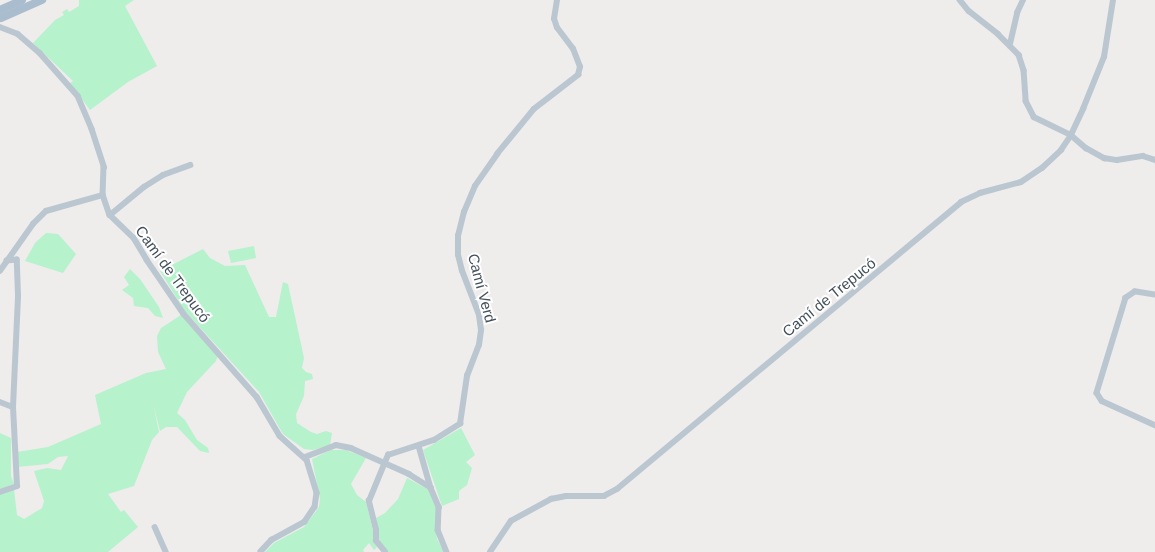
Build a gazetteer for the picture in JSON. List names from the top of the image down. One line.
{"streets":{"street":["Camí de Trepucó","Camí Verd"]}}
